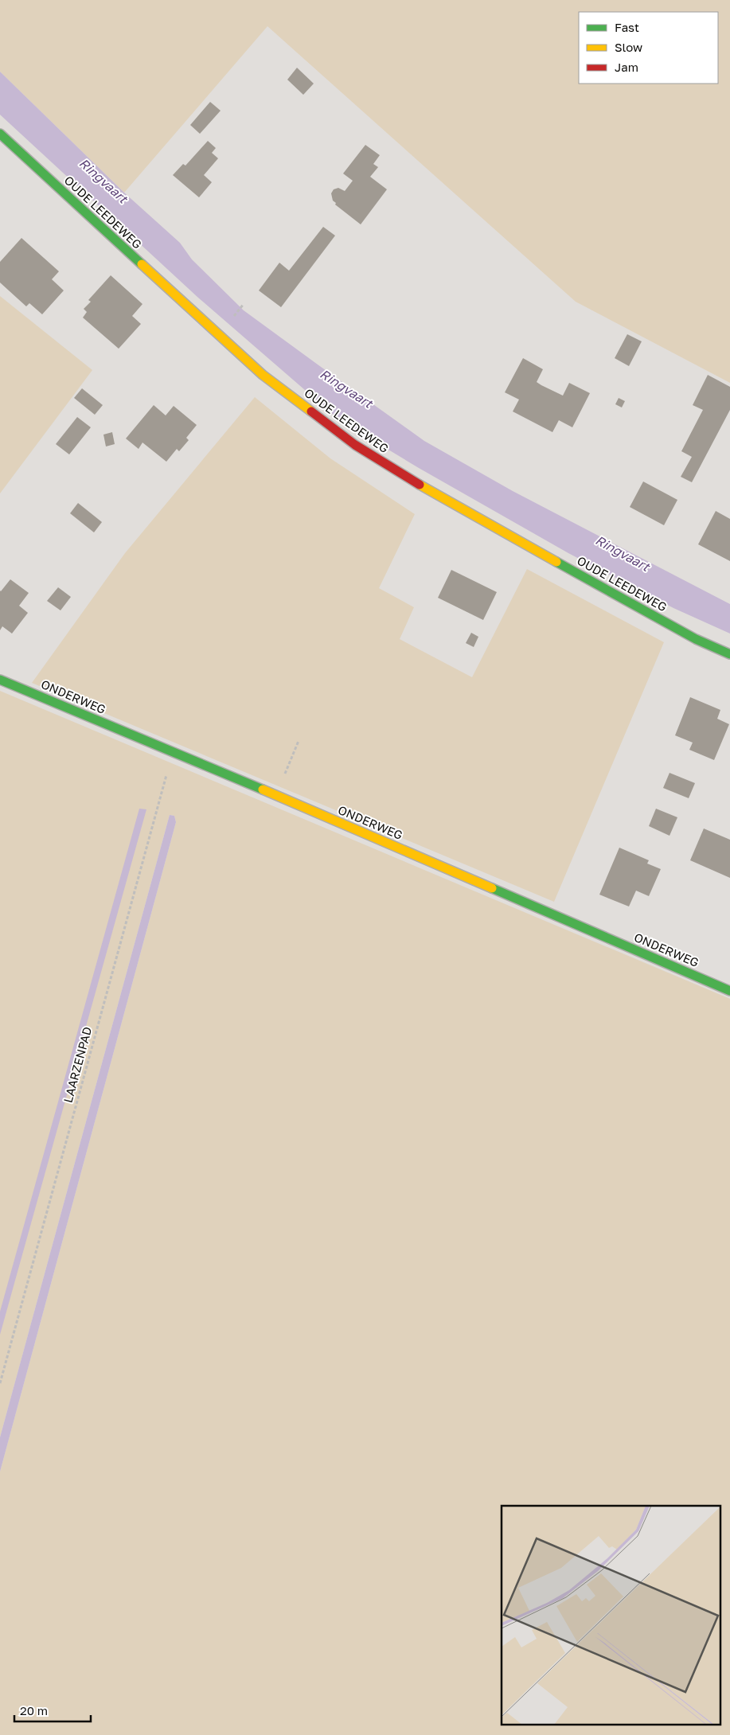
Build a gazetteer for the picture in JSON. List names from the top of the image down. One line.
{"streets":{"street":["OUDE LEEDEWEG","ONDERWEG"],"path":["LAARZENPAD"]},"crossings":[["ONDERWEG","LAARZENPAD"]],"water":["Ringvaart"],"legend":["Fast","Slow","Jam"],"scale_bar":"20 m"}
